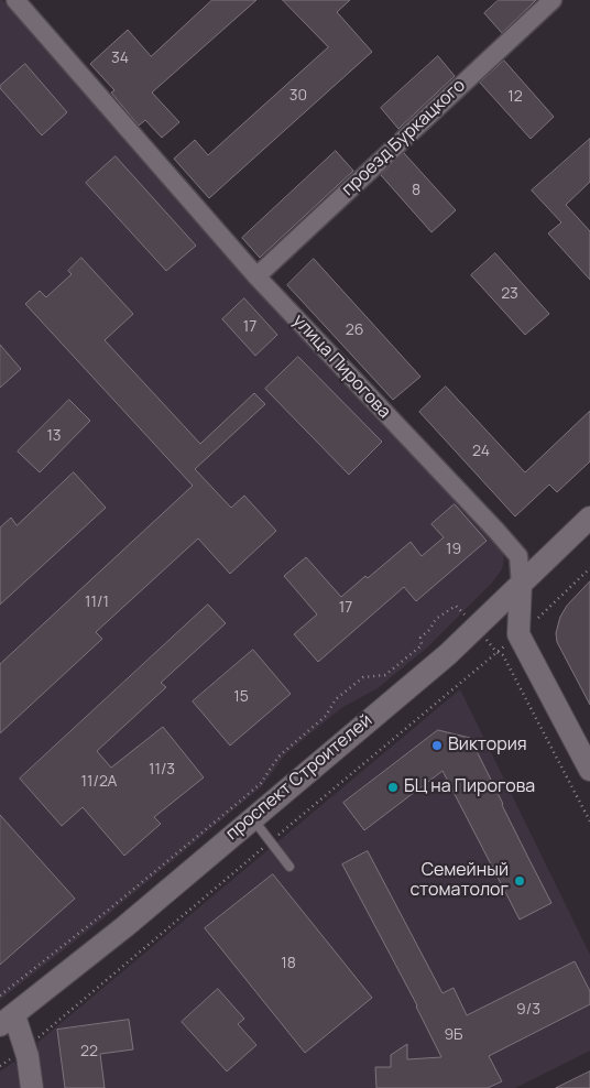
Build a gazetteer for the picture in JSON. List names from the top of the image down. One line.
{"streets":{"street":["проезд Буркацкого","улица Пирогова","проспект Строителей"]},"crossings":[["проезд Буркацкого","улица Пирогова"],["улица Пирогова","проспект Строителей"]],"places":["Виктория","БЦ на Пирогова","Семейный стоматолог"],"house_numbers":["34","30","12","8","23","17","26","13","24","19","11/1","17","15","11/3","11/2А","18","9/3","9Б","22"]}
